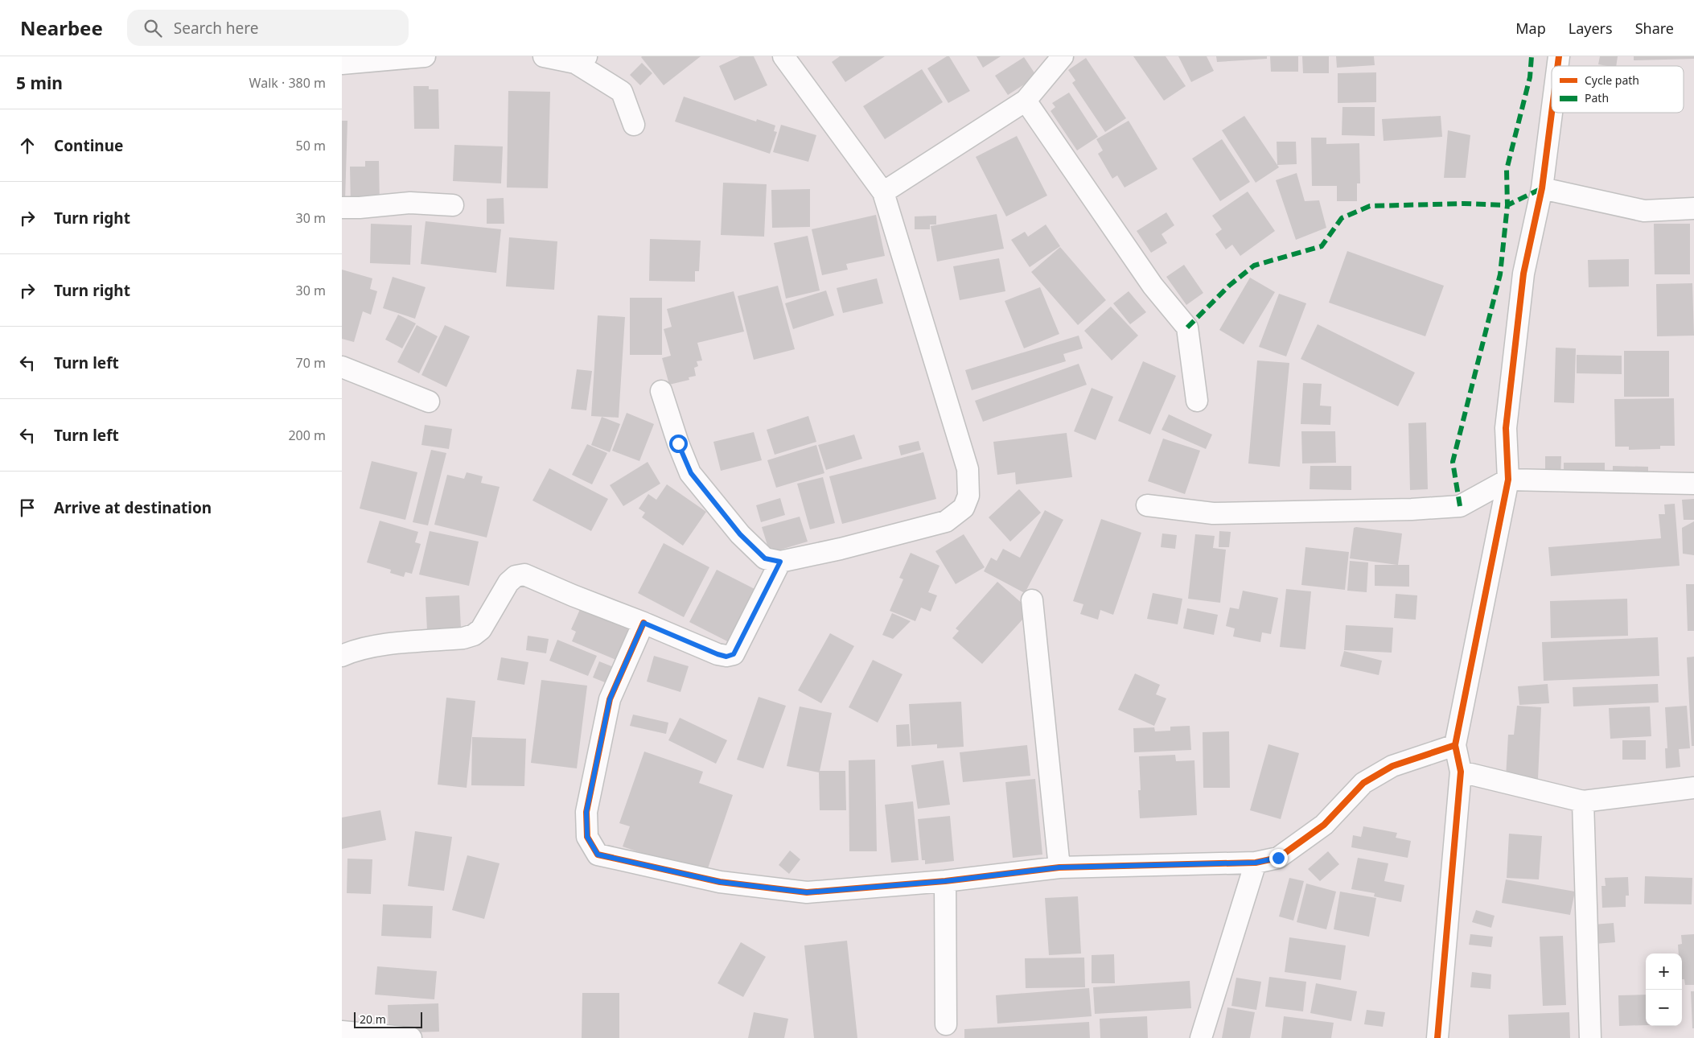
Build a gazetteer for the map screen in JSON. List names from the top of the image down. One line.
{"legend":["Cycle path","Path"],"scale_bar":"20 m","page":{"header":"Nearbee","search":"Search here","nav":["Map","Layers","Share"],"heading":["5 min","Walk · 380 m"],"list":[["Continue","50 m"],["Turn right","30 m"],["Turn right","30 m"],["Turn left","70 m"],["Turn left","200 m"],"Arrive at destination"],"map_buttons":["+","−"],"scale":"20 m"}}
